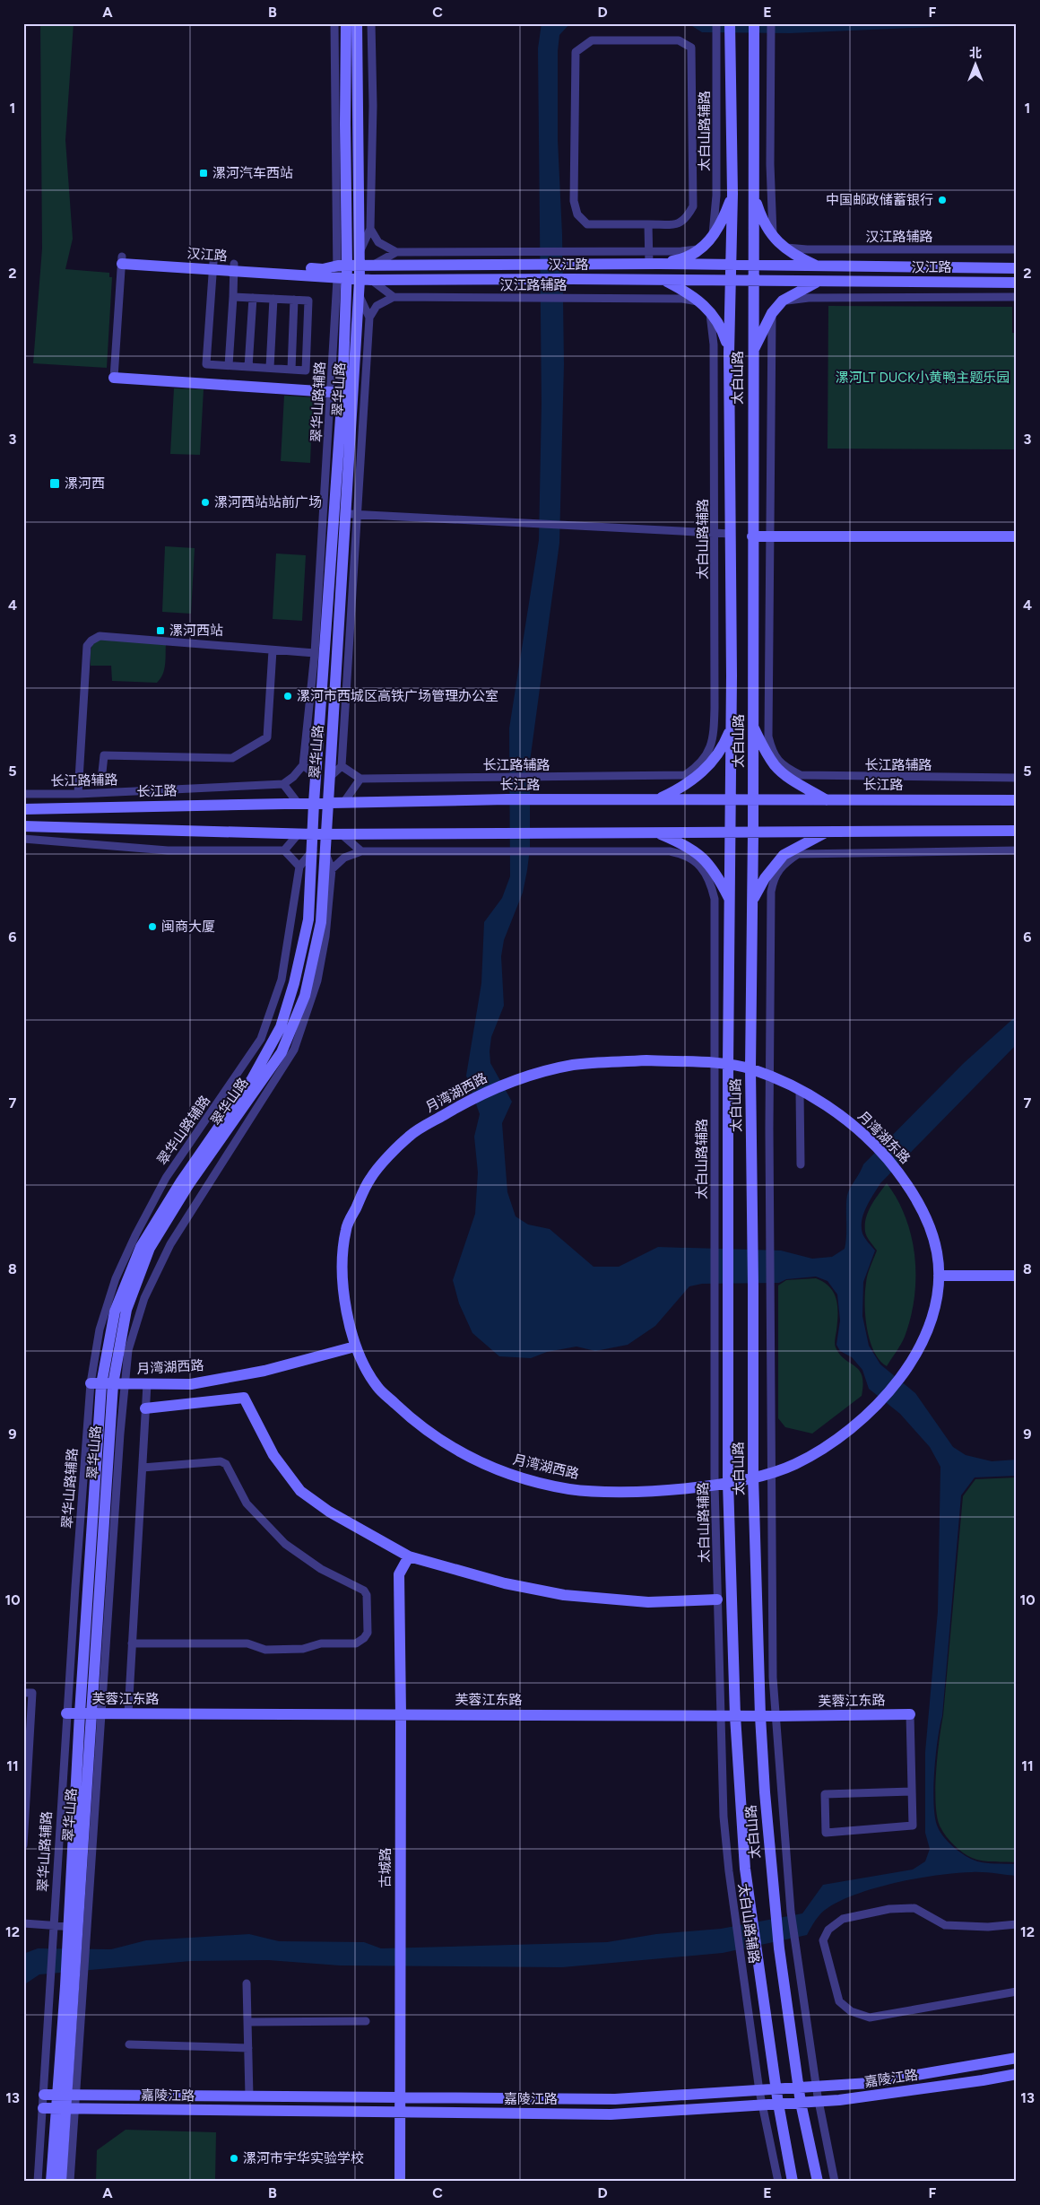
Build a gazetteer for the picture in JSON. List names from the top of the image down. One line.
{"streets":{"main road":["汉江路","太白山路","翠华山路","长江路","月湾湖西路","月湾湖东路","芙蓉江东路","古城路","嘉陵江路"],"street":["太白山路辅路","汉江路辅路","翠华山路辅路","长江路辅路"]},"crossings":[["太白山路辅路","汉江路辅路"],["太白山路辅路","长江路辅路"],["太白山路辅路","月湾湖西路"],["太白山路辅路","芙蓉江东路"],["太白山路辅路","嘉陵江路"],["汉江路","太白山路"],["汉江路","翠华山路"],["汉江路","翠华山路辅路"],["太白山路","长江路"],["太白山路","月湾湖西路"],["太白山路","月湾湖东路"],["太白山路","芙蓉江东路"],["太白山路","嘉陵江路"],["翠华山路","翠华山路辅路"],["翠华山路","长江路"],["翠华山路","月湾湖西路"],["翠华山路","芙蓉江东路"],["翠华山路","嘉陵江路"],["翠华山路辅路","月湾湖西路"],["翠华山路辅路","芙蓉江东路"],["翠华山路辅路","嘉陵江路"],["月湾湖西路","月湾湖东路"],["芙蓉江东路","古城路"],["古城路","嘉陵江路"]],"parks":["漯河LT DUCK小黄鸭主题乐园"],"places":{"transit":["漯河汽车西站","漯河西","漯河西站"],"other":["中国邮政储蓄银行","漯河西站站前广场","漯河市西城区高铁广场管理办公室","闽商大厦","漯河市宇华实验学校"]},"north":"top","grid":{"columns":["A","B","C","D","E","F"],"rows":["1","2","3","4","5","6","7","8","9","10","11","12","13"]}}
